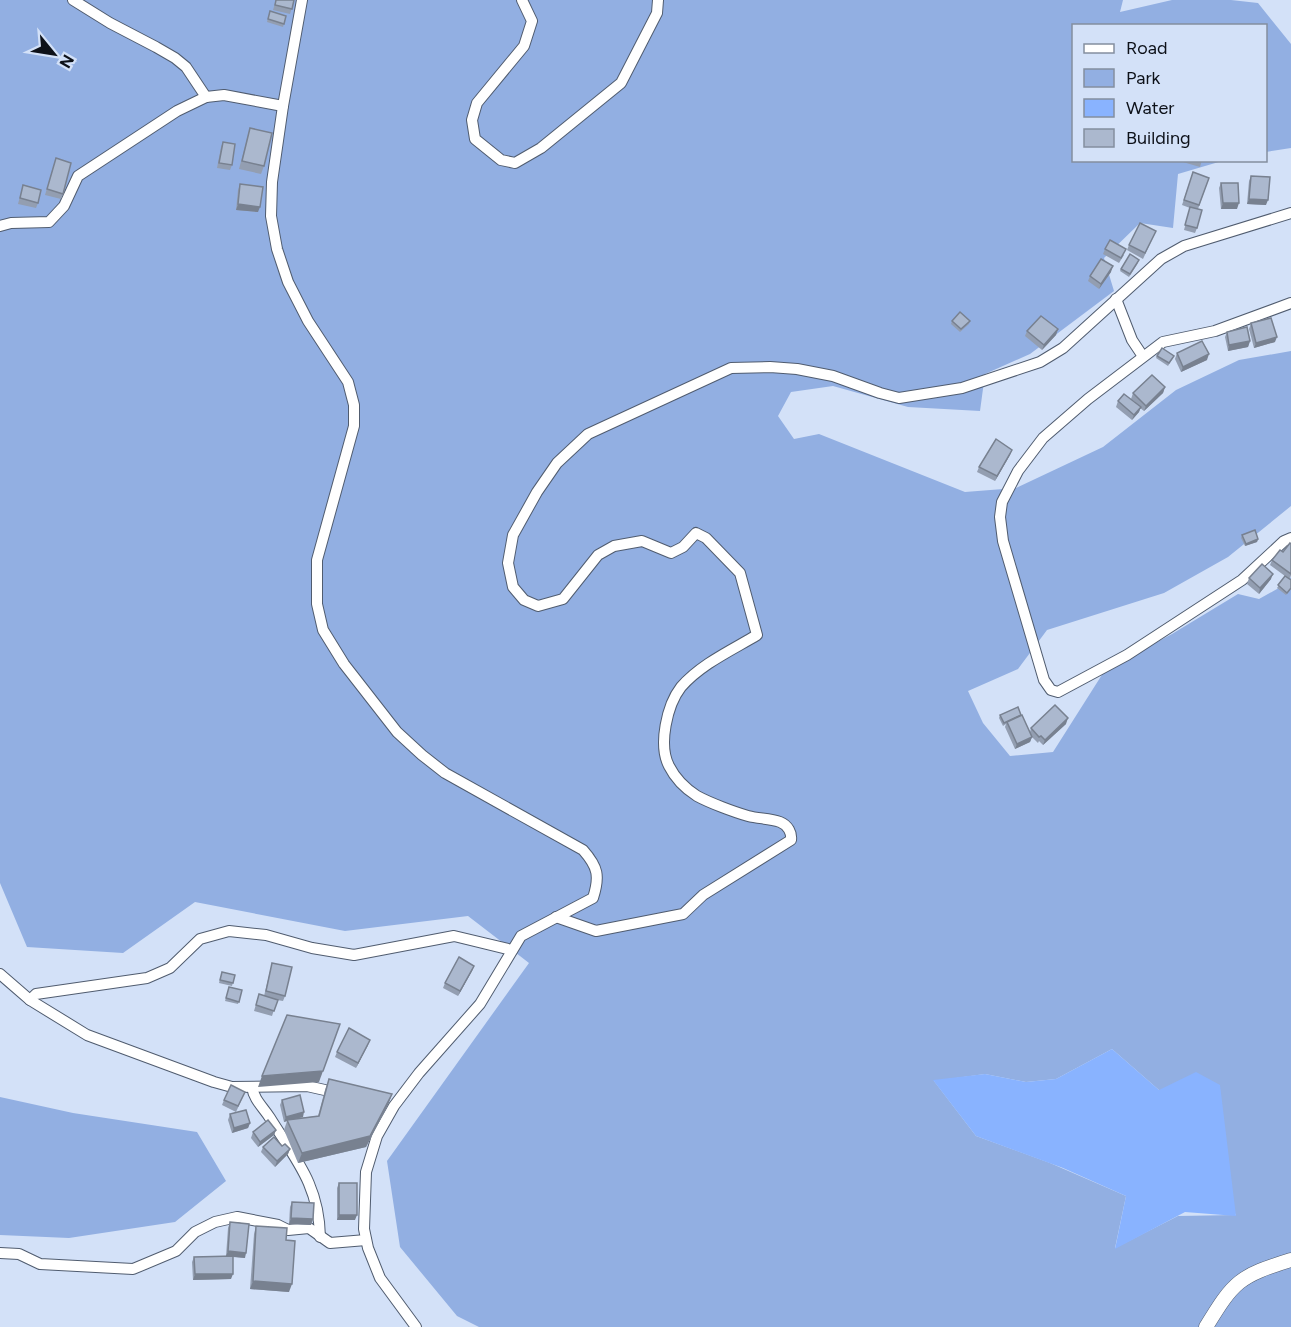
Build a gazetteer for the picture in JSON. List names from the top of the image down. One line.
{"legend":["Road","Park","Water","Building"],"north":"bottom right"}
